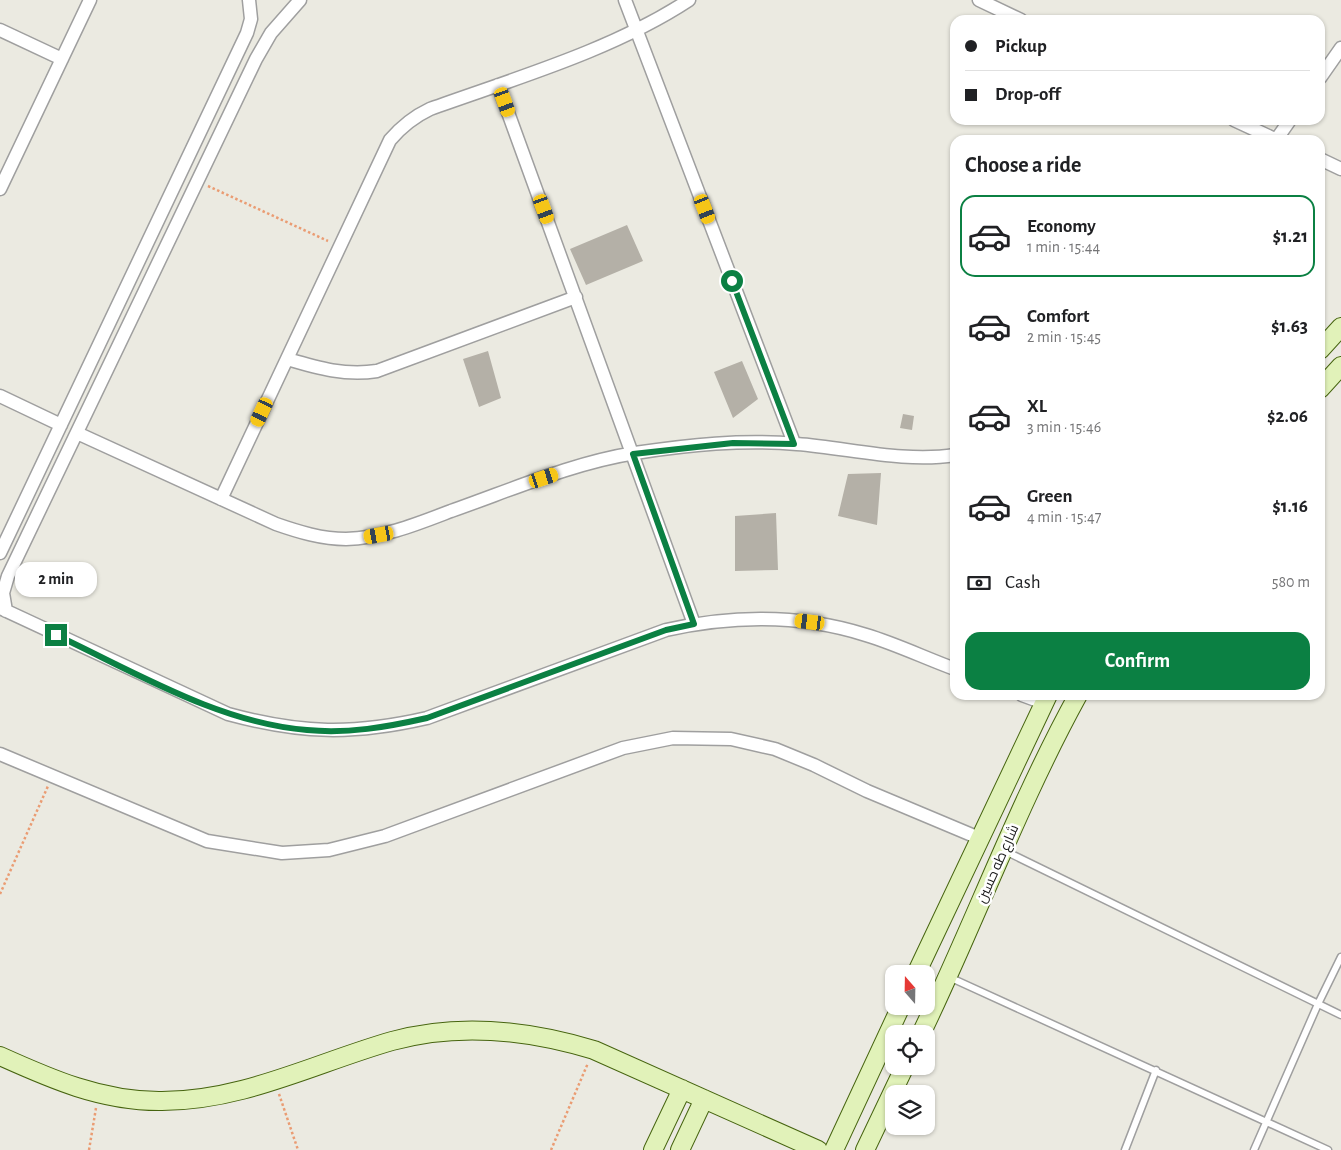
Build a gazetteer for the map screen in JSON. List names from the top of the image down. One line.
{"streets":{"main road":["شارع طه حسين"]},"north":"top","page":{"banner":["Pickup","Drop-off"],"heading":"Choose a ride","list":[{"name":"Economy","note":"1 min · 15:44","value":"$1.21"},{"name":"Comfort","note":"2 min · 15:45","value":"$1.63"},{"name":"XL","note":"3 min · 15:46","value":"$2.06"},{"name":"Green","note":"4 min · 15:47","value":"$1.16"}],"pay":["Cash","580 m"],"bubble":"2 min","buttons":"Confirm"}}
